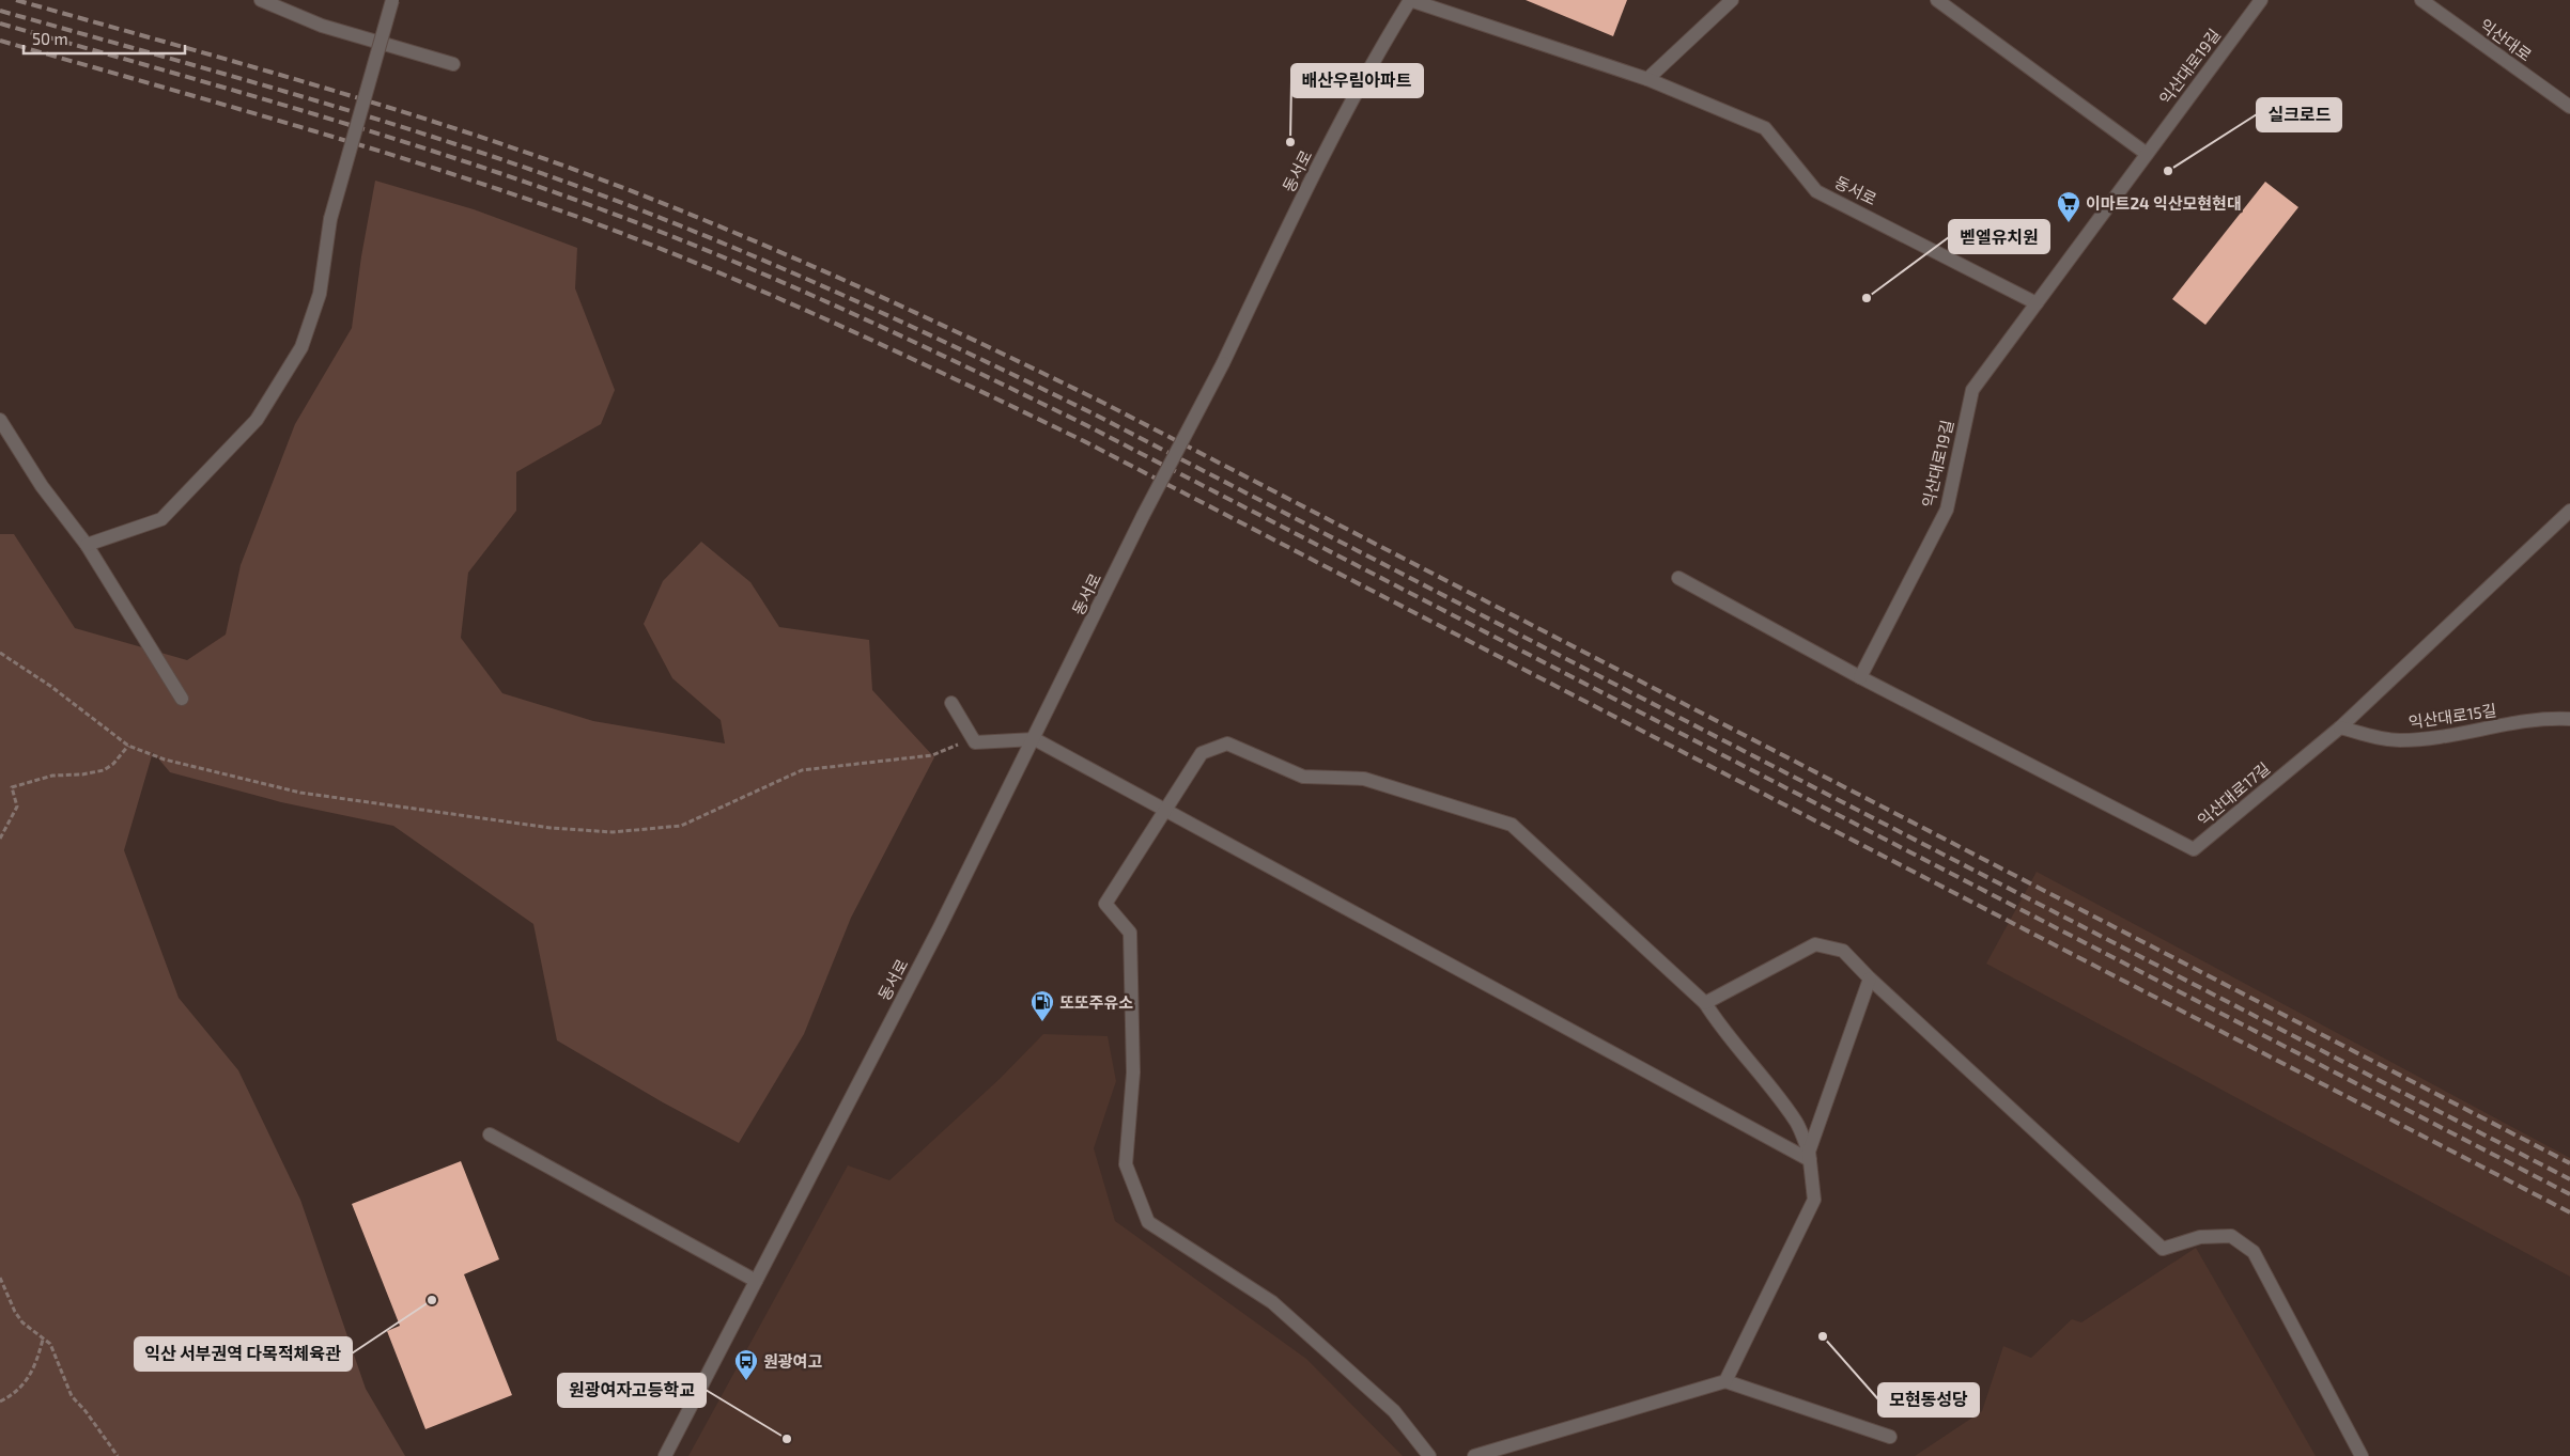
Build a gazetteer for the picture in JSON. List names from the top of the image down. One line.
{"streets":{"street":["익산대로","익산대로19길","동서로","익산대로15길","익산대로17길"]},"crossings":[["익산대로19길","동서로"],["익산대로19길","익산대로17길"],["익산대로15길","익산대로17길"]],"places":{"other":["배산우림아파트","실크로드","벧엘유치원","익산 서부권역 다목적체육관","모현동성당","원광여자고등학교"],"supermarket":["이마트24 익산모현현대"],"fuel station":["또또주유소"],"bus stop":["원광여고"]},"scale_bar":"50 m"}
